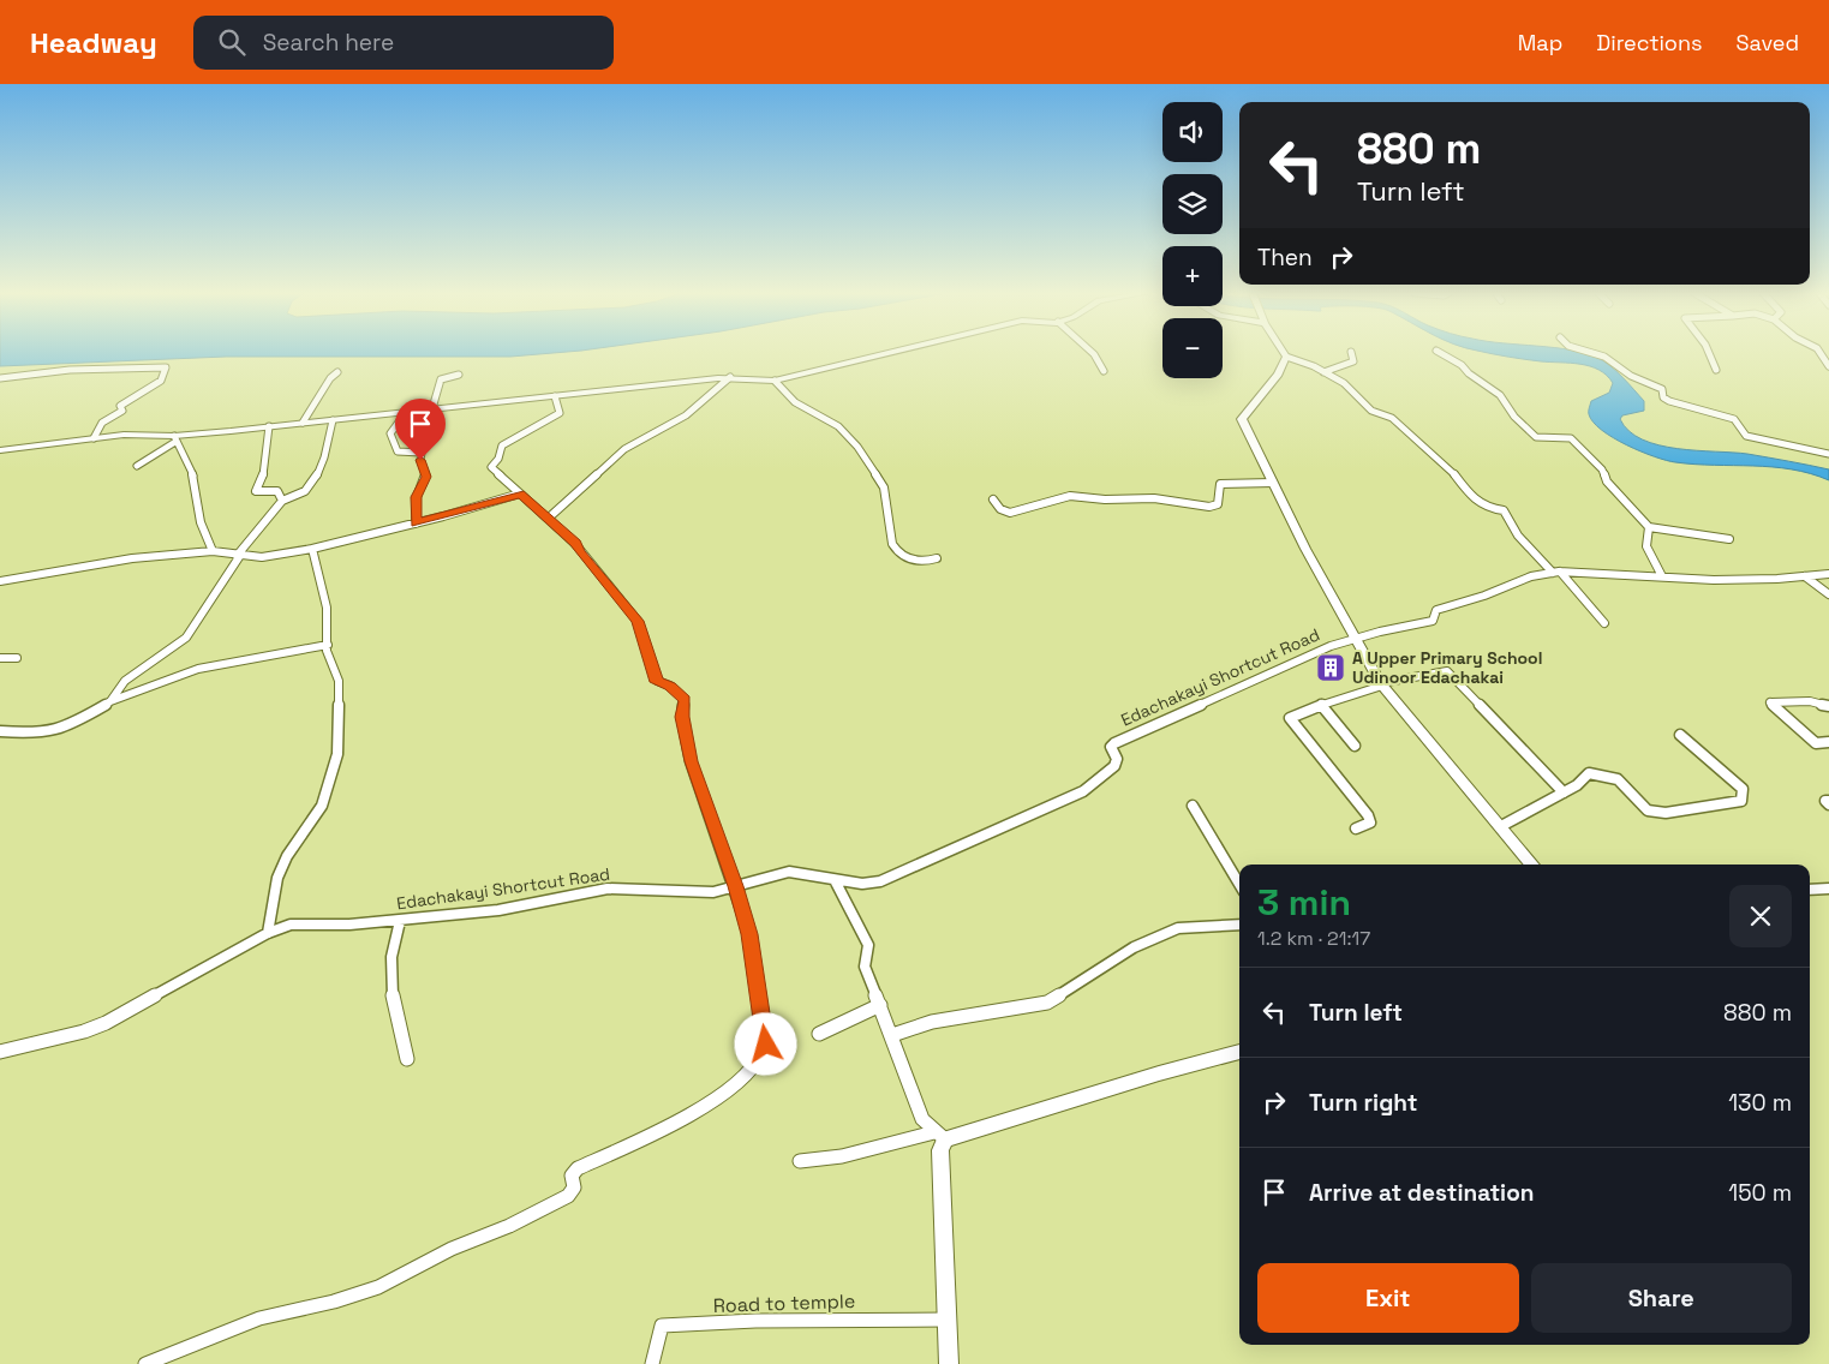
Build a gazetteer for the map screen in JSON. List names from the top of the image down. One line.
{"streets":{"street":["Edachakayi Shortcut Road","Road to temple"]},"places":{"building":["A Upper Primary School Udinoor Edachakai"]},"page":{"header":"Headway","search":"Search here","nav":["Map","Directions","Saved"],"map_buttons":["+","−"],"turn":["880 m","Turn left"],"then":"Then","heading":["3 min","1.2 km · 21:17"],"list":[{"name":"Turn left","value":"880 m"},{"name":"Turn right","value":"130 m"},{"name":"Arrive at destination","value":"150 m"}],"buttons":["Exit","Share"]}}
